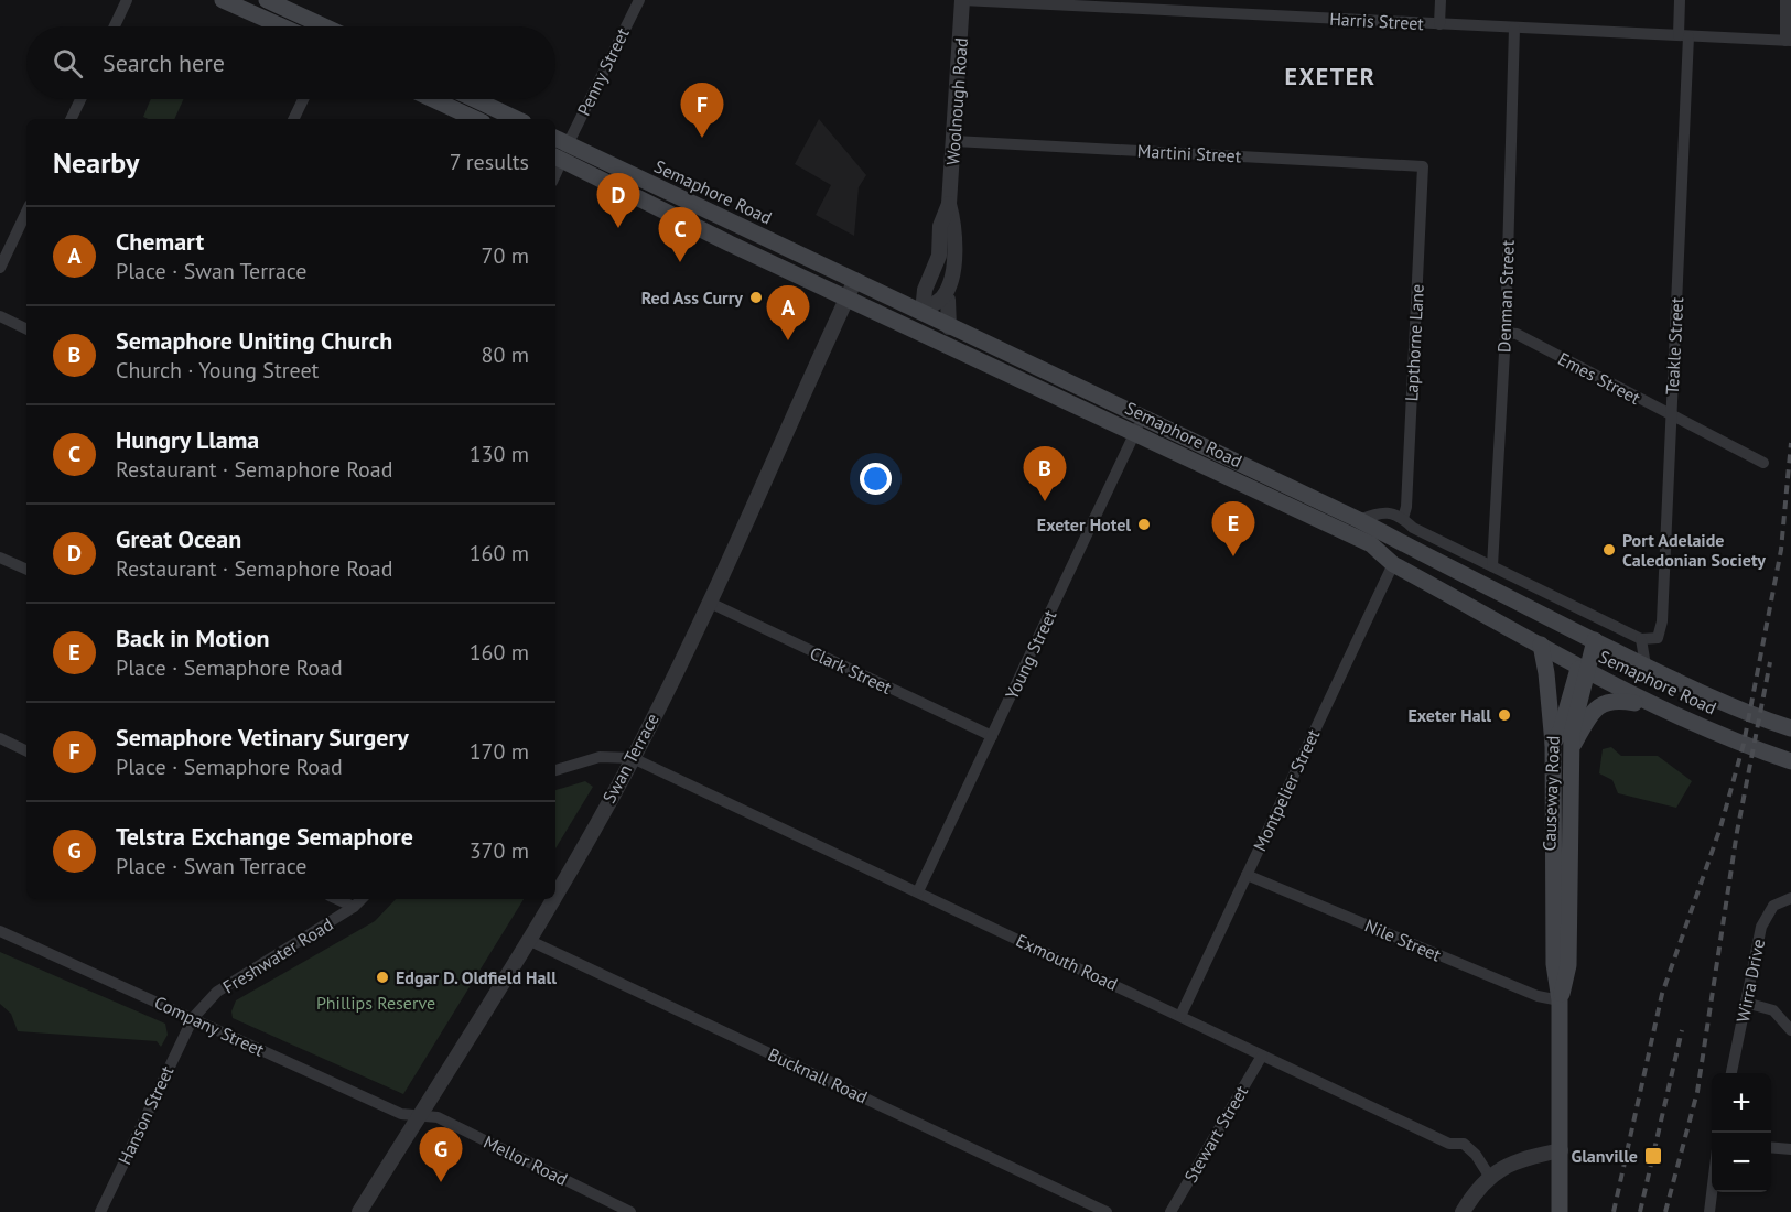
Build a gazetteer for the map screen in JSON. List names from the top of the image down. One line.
{"streets":{"main road":["Semaphore Road","Causeway Road"],"street":["Harris Street","Penny Street","Woolnough Road","Martini Street","Denman Street","Lapthorne Lane","Teakle Street","Emes Street","Young Street","Clark Street","Swan Terrace","Montpelier Street","Nile Street","Freshwater Road","Exmouth Road","Wirra Drive","Company Street","Bucknall Road","Hanson Street","Stewart Street","Mellor Road"]},"crossings":[["Harris Street","Woolnough Road"],["Harris Street","Denman Street"],["Harris Street","Teakle Street"],["Penny Street","Semaphore Road"],["Woolnough Road","Martini Street"],["Woolnough Road","Semaphore Road"],["Martini Street","Lapthorne Lane"],["Semaphore Road","Denman Street"],["Semaphore Road","Lapthorne Lane"],["Semaphore Road","Teakle Street"],["Semaphore Road","Young Street"],["Semaphore Road","Swan Terrace"],["Semaphore Road","Montpelier Street"],["Semaphore Road","Causeway Road"],["Denman Street","Emes Street"],["Teakle Street","Emes Street"],["Young Street","Clark Street"],["Young Street","Exmouth Road"],["Clark Street","Swan Terrace"],["Swan Terrace","Exmouth Road"],["Swan Terrace","Company Street"],["Swan Terrace","Bucknall Road"],["Swan Terrace","Mellor Road"],["Montpelier Street","Nile Street"],["Montpelier Street","Exmouth Road"],["Causeway Road","Nile Street"],["Freshwater Road","Company Street"],["Freshwater Road","Hanson Street"],["Exmouth Road","Stewart Street"],["Company Street","Hanson Street"],["Company Street","Mellor Road"]],"districts":["EXETER"],"parks":["Phillips Reserve"],"places":{"other":["Red Ass Curry","Exeter Hotel","Port Adelaide Caledonian Society","Exeter Hall","Edgar D. Oldfield Hall"],"transit":["Glanville"]},"page":{"search":"Search here","pins":["F","D","C","A","B","E","G"],"heading":["Nearby","7 results"],"list":[{"mark":"A","name":"Chemart","note":"Place · Swan Terrace","value":"70 m"},{"mark":"B","name":"Semaphore Uniting Church","note":"Church · Young Street","value":"80 m"},{"mark":"C","name":"Hungry Llama","note":"Restaurant · Semaphore Road","value":"130 m"},{"mark":"D","name":"Great Ocean","note":"Restaurant · Semaphore Road","value":"160 m"},{"mark":"E","name":"Back in Motion","note":"Place · Semaphore Road","value":"160 m"},{"mark":"F","name":"Semaphore Vetinary Surgery","note":"Place · Semaphore Road","value":"170 m"},{"mark":"G","name":"Telstra Exchange Semaphore","note":"Place · Swan Terrace","value":"370 m"}],"map_buttons":["+","−"]}}
